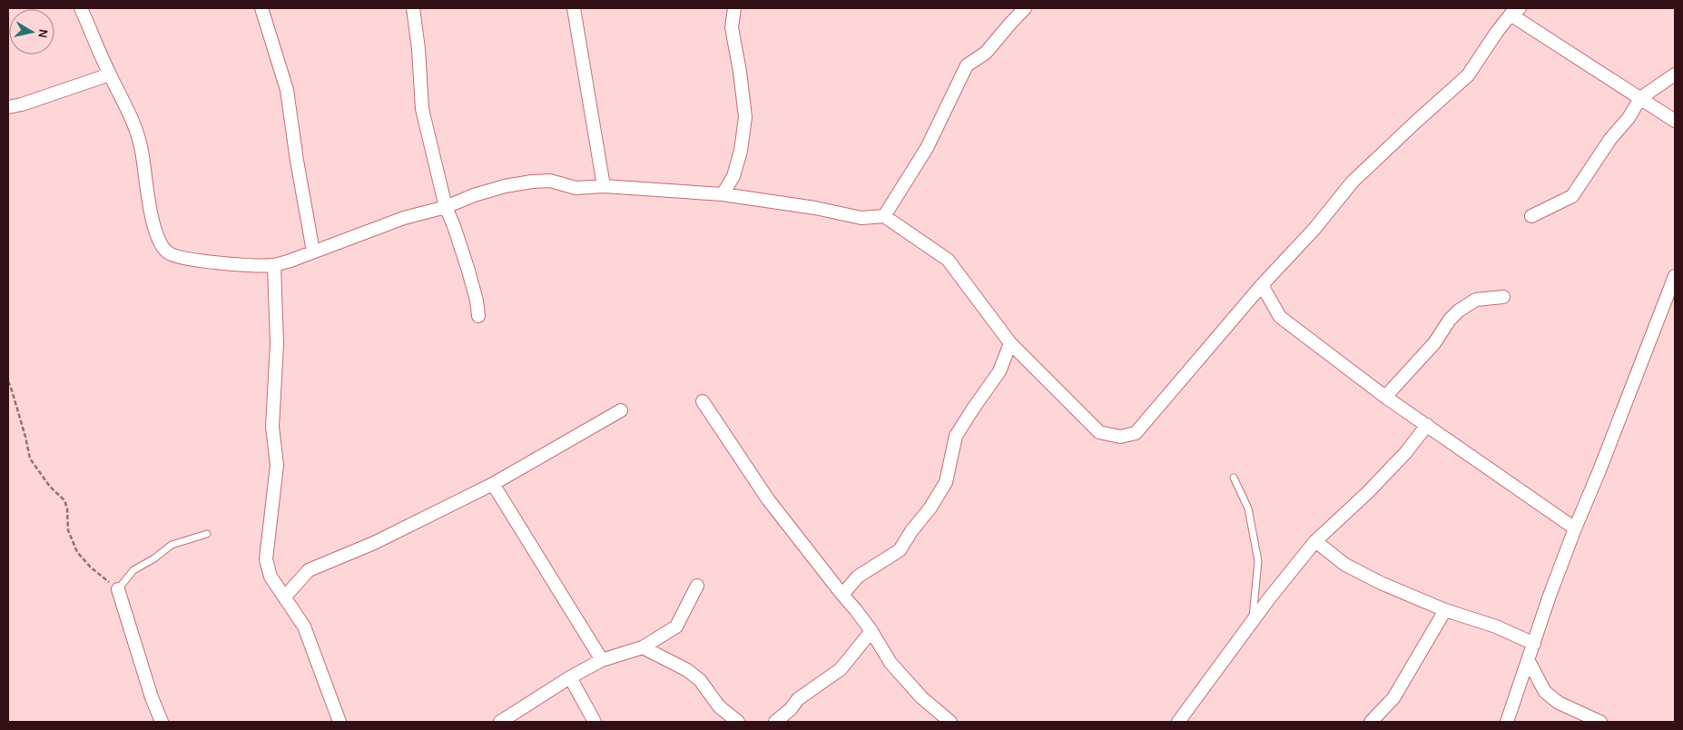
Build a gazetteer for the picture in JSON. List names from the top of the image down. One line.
{"north":"right"}
